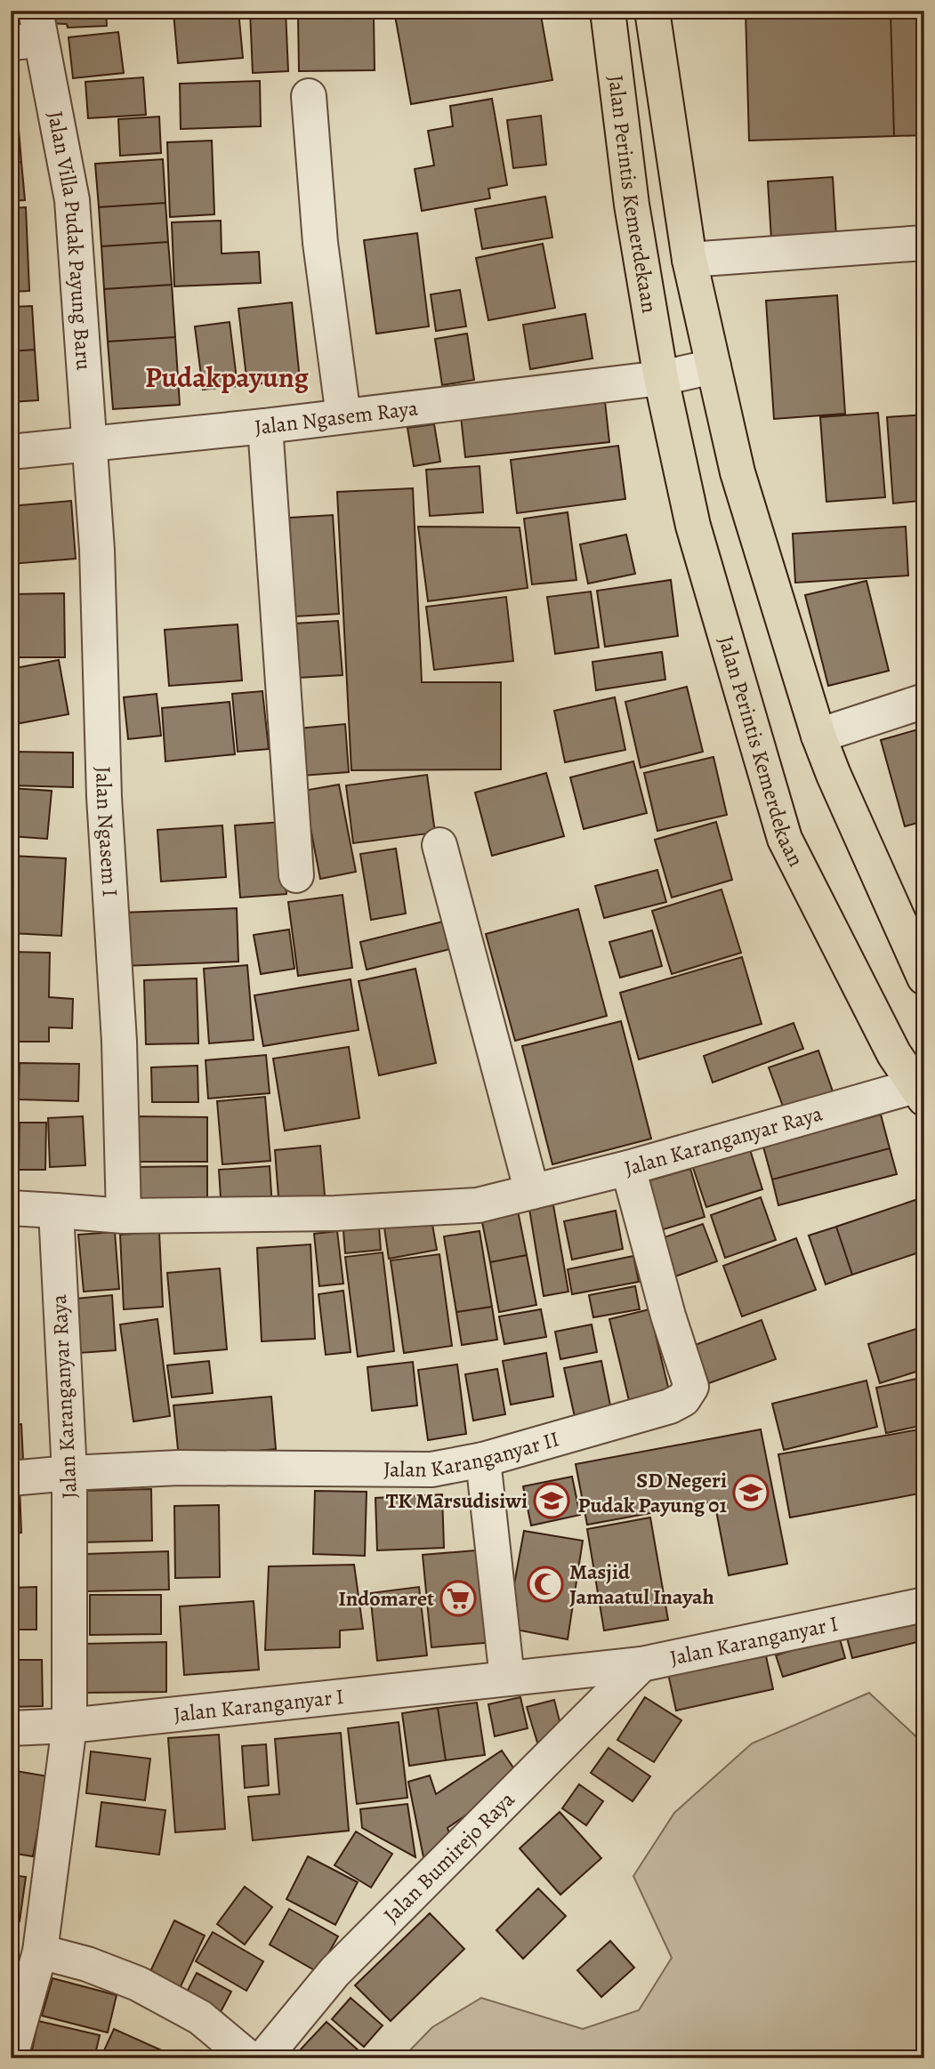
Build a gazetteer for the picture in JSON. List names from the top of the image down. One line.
{"streets":{"highway":["Jalan Perintis Kemerdekaan"],"street":["Jalan Villa Pudak Payung Baru","Jalan Ngasem Raya","Jalan Ngasem I","Jalan Karanganyar Raya","Jalan Karanganyar II","Jalan Karanganyar I","Jalan Bumirejo Raya"]},"crossings":[["Jalan Perintis Kemerdekaan","Jalan Ngasem Raya"],["Jalan Perintis Kemerdekaan","Jalan Karanganyar Raya"],["Jalan Villa Pudak Payung Baru","Jalan Ngasem Raya"],["Jalan Villa Pudak Payung Baru","Jalan Ngasem I"],["Jalan Ngasem Raya","Jalan Ngasem I"],["Jalan Ngasem I","Jalan Karanganyar Raya"],["Jalan Karanganyar Raya","Jalan Karanganyar II"],["Jalan Karanganyar Raya","Jalan Karanganyar I"],["Jalan Karanganyar I","Jalan Bumirejo Raya"]],"districts":["Pudakpayung"],"places":{"school or university":["SD Negeri Pudak Payung 01","TK Marsudisiwi"],"mosque":["Masjid Jamaatul Inayah"],"supermarket":["Indomaret"]}}
